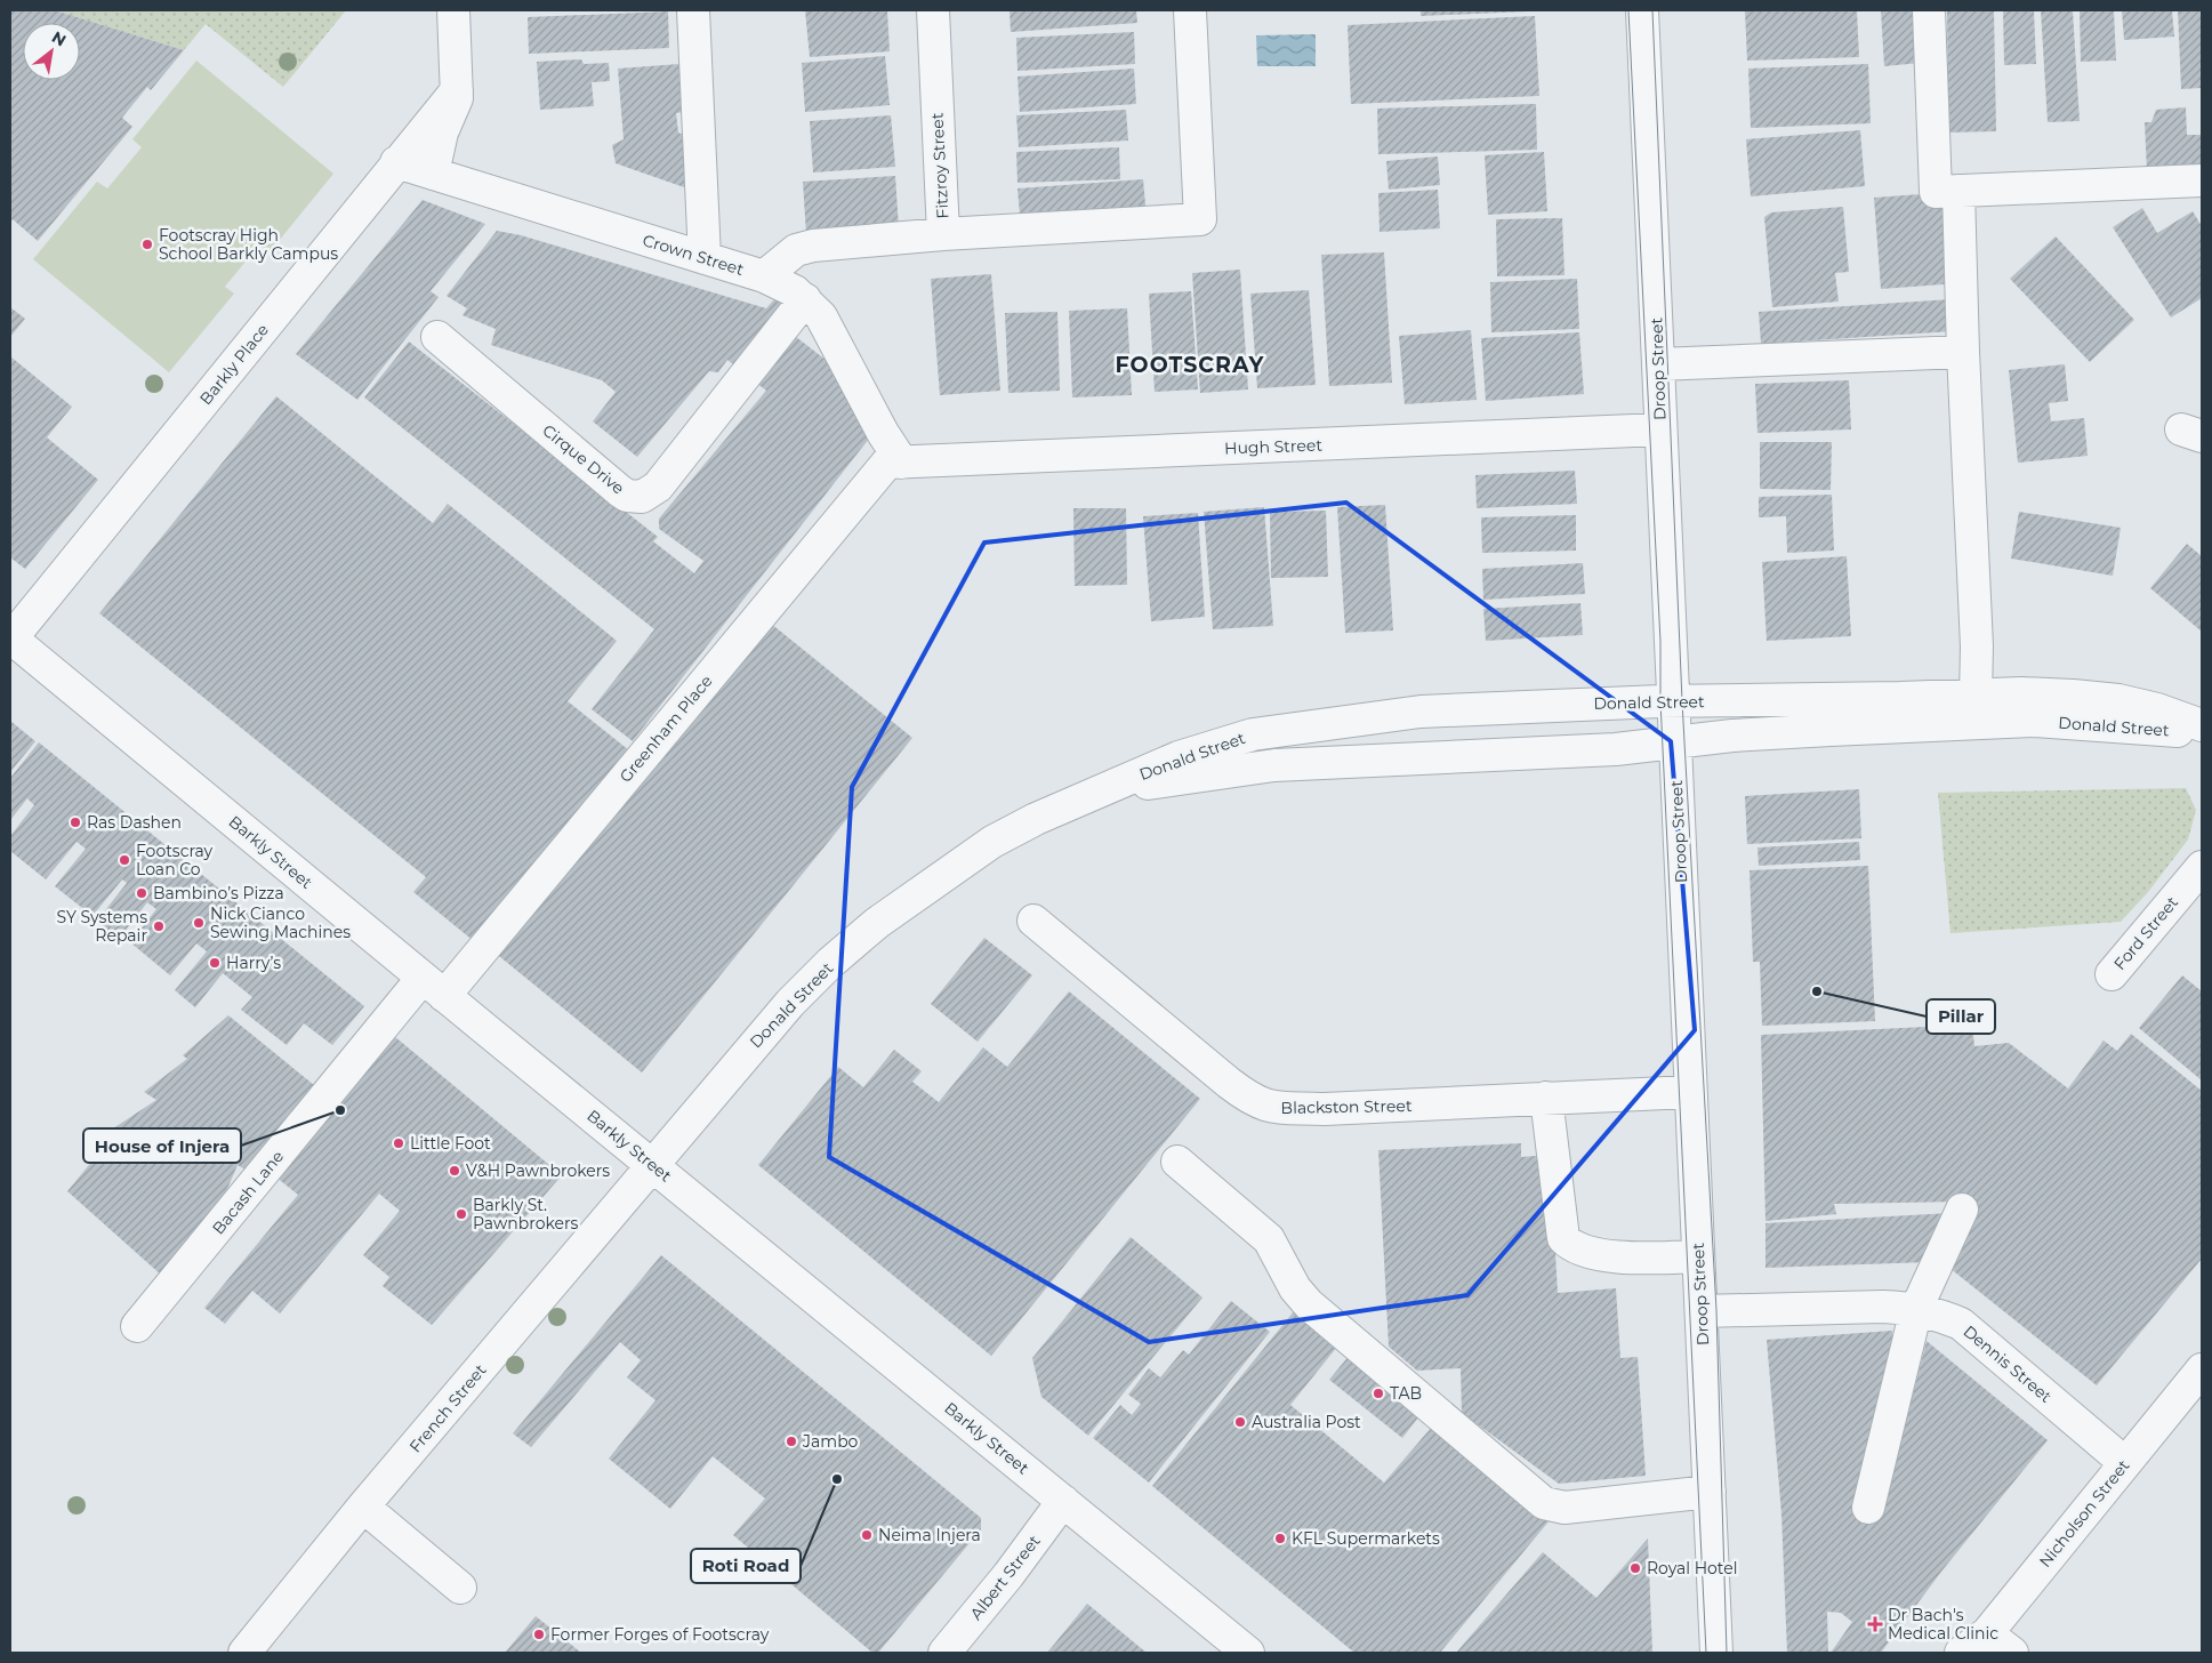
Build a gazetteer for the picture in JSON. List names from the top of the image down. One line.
{"streets":{"street":["Fitzroy Street","Crown Street","Barkly Place","Droop Street","Hugh Street","Cirque Drive","Donald Street","Greenham Place","Barkly Street","Ford Street","Blackston Street","Bacash Lane","Dennis Street","French Street","Nicholson Street","Albert Street"]},"crossings":[["Fitzroy Street","Crown Street"],["Crown Street","Barkly Place"],["Crown Street","Hugh Street"],["Crown Street","Cirque Drive"],["Crown Street","Greenham Place"],["Barkly Place","Barkly Street"],["Droop Street","Hugh Street"],["Droop Street","Donald Street"],["Droop Street","Blackston Street"],["Droop Street","Dennis Street"],["Hugh Street","Greenham Place"],["Donald Street","Barkly Street"],["Donald Street","French Street"],["Greenham Place","Barkly Street"],["Greenham Place","Bacash Lane"],["Barkly Street","Bacash Lane"],["Barkly Street","French Street"],["Barkly Street","Albert Street"],["Dennis Street","Nicholson Street"]],"districts":["FOOTSCRAY"],"places":{"other":["Footscray High School Barkly Campus","Ras Dashen","Footscray Loan Co","Bambino’s Pizza","Nick Cianco Sewing Machines","SY Systems Repair","Harry’s","Pillar","House of Injera","Little Foot","V&H Pawnbrokers","Barkly St. Pawnbrokers","TAB","Australia Post","Jambo","Roti Road","Neima Injera","KFL Supermarkets","Royal Hotel","Former Forges of Footscray"],"health":["Dr Bach's Medical Clinic"]},"north":"top right"}
